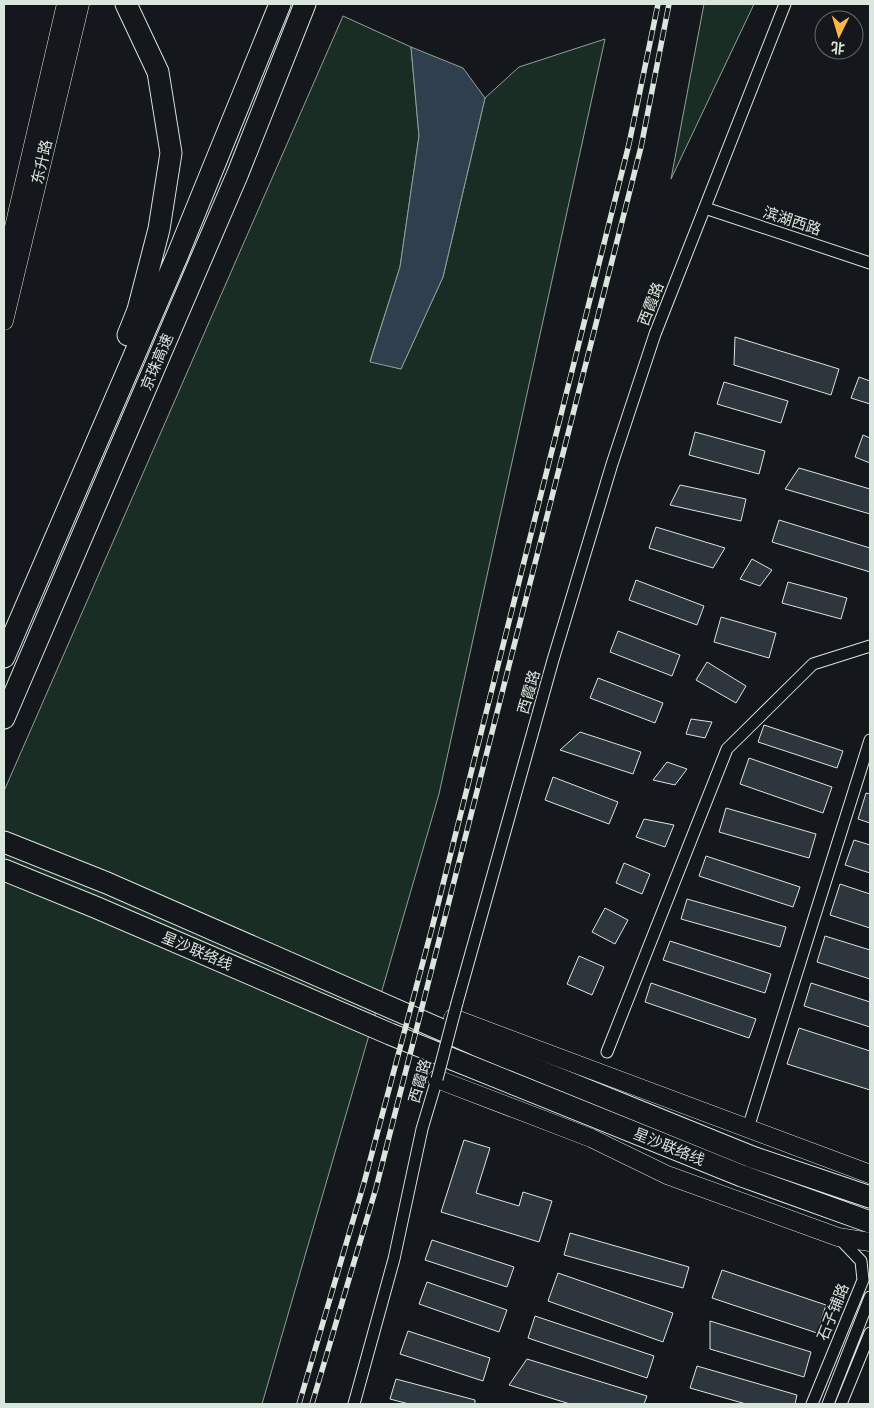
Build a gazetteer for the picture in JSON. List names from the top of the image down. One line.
{"streets":{"highway":["京珠高速","星沙联络线"],"main road":["东升路"],"street":["滨湖西路","西霞路","石子铺路"]},"crossings":[["滨湖西路","西霞路"]],"north":"bottom"}
